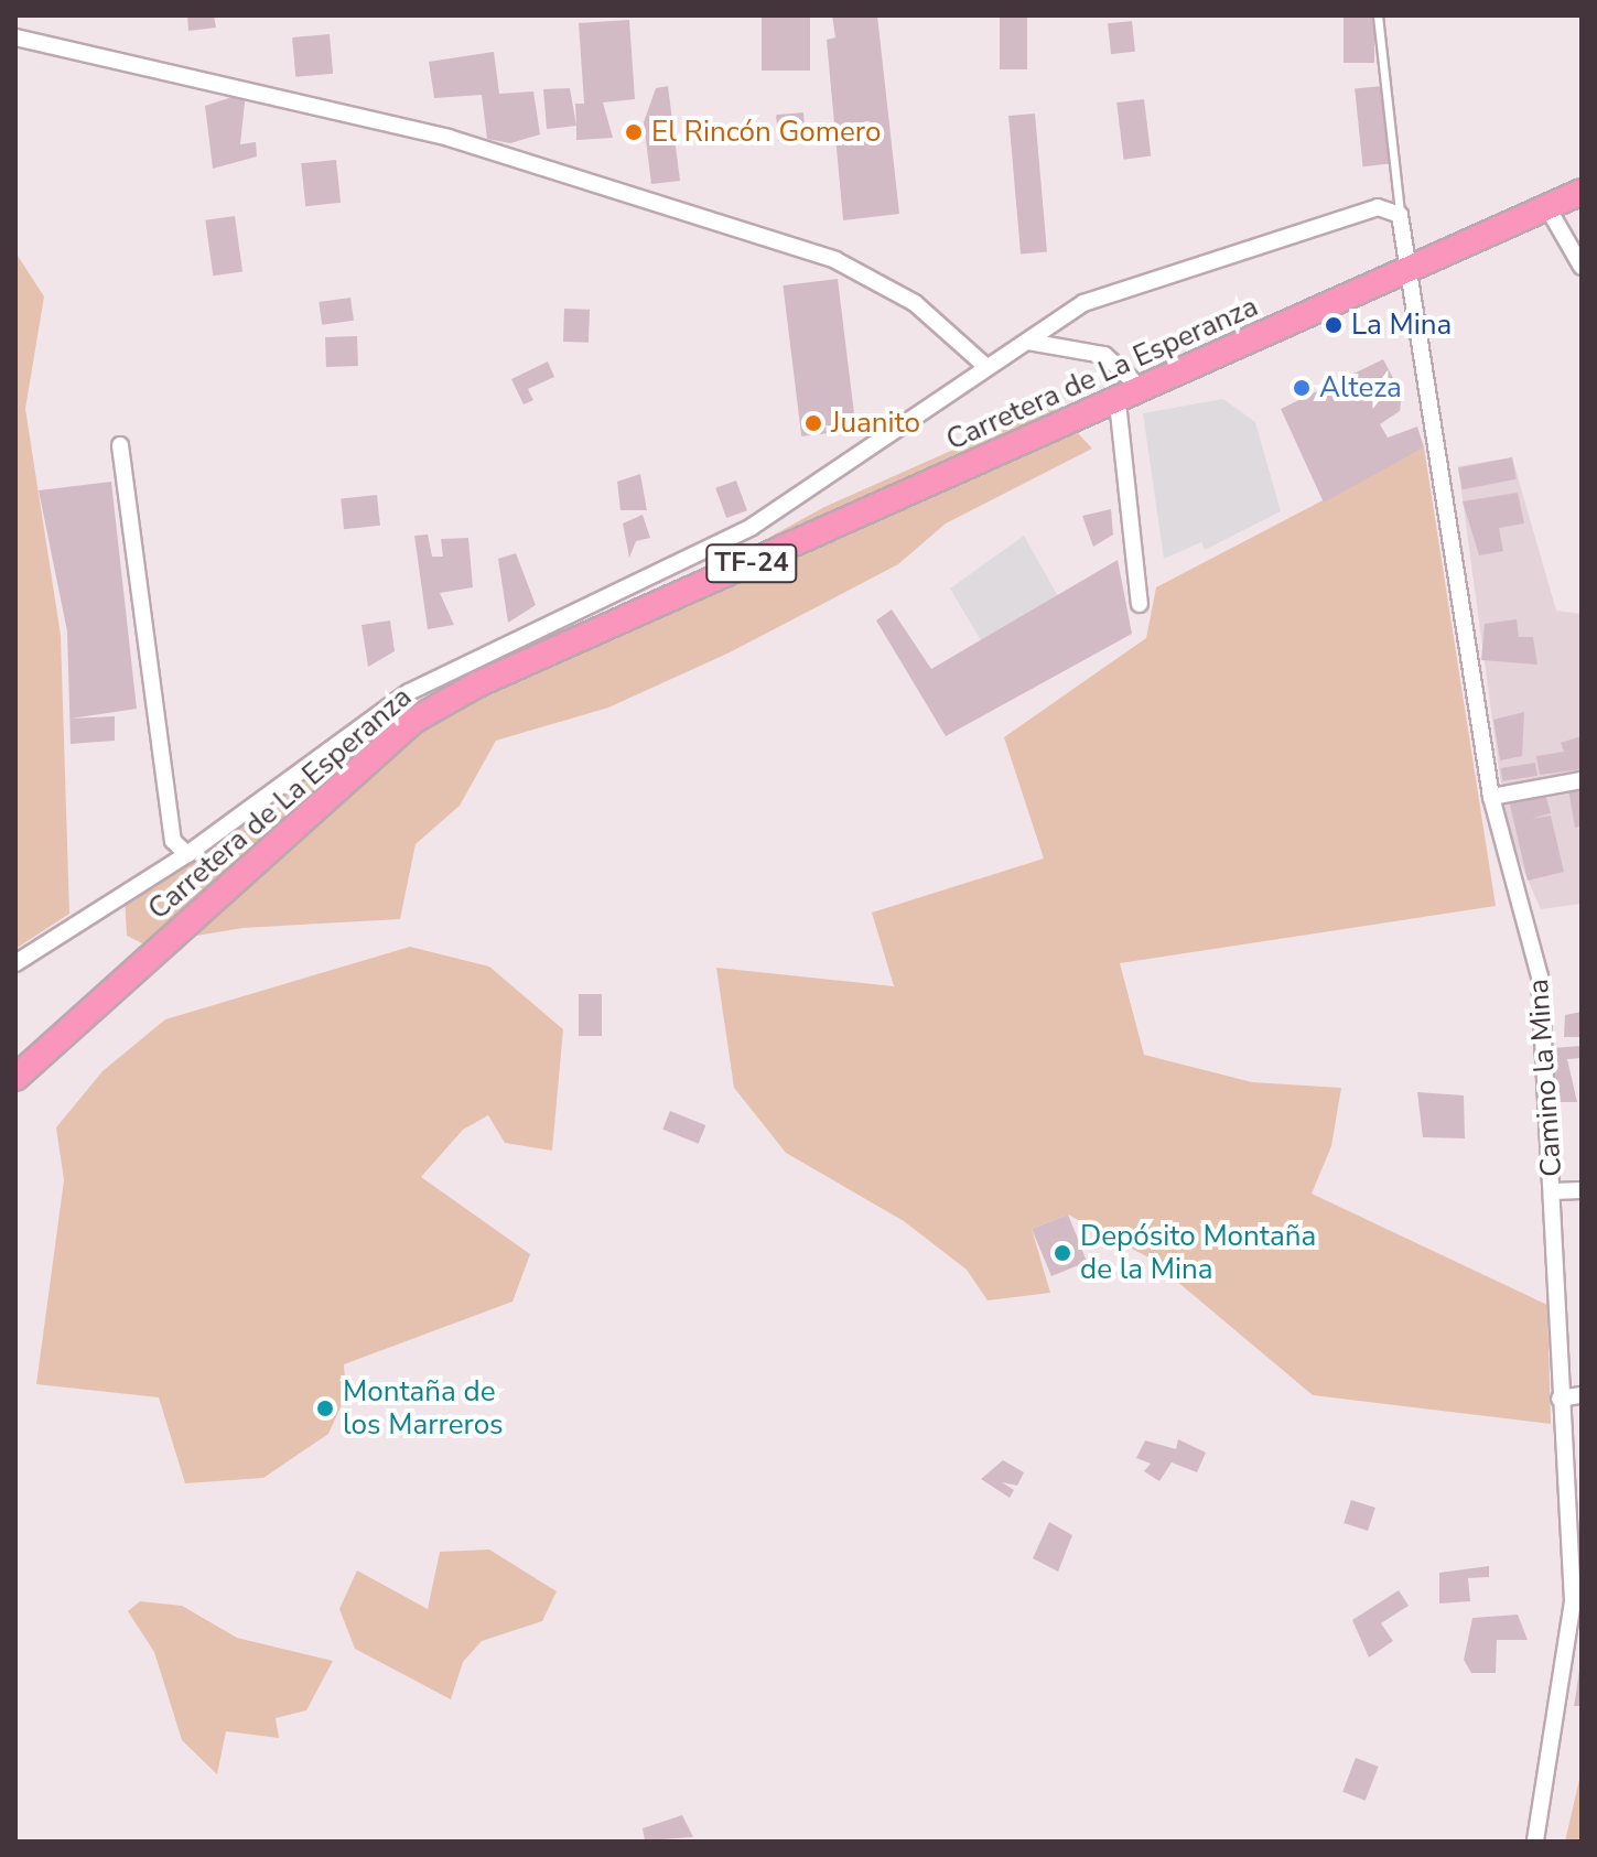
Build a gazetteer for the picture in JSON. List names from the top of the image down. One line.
{"streets":{"main road":["Carretera de La Esperanza","TF-24"],"street":["Camino la Mina"]},"crossings":[["Carretera de La Esperanza","Camino la Mina"]],"places":["El Rincón Gomero","La Mina","Alteza","Juanito","Depósito Montaña de la Mina","Montaña de los Marreros"]}
